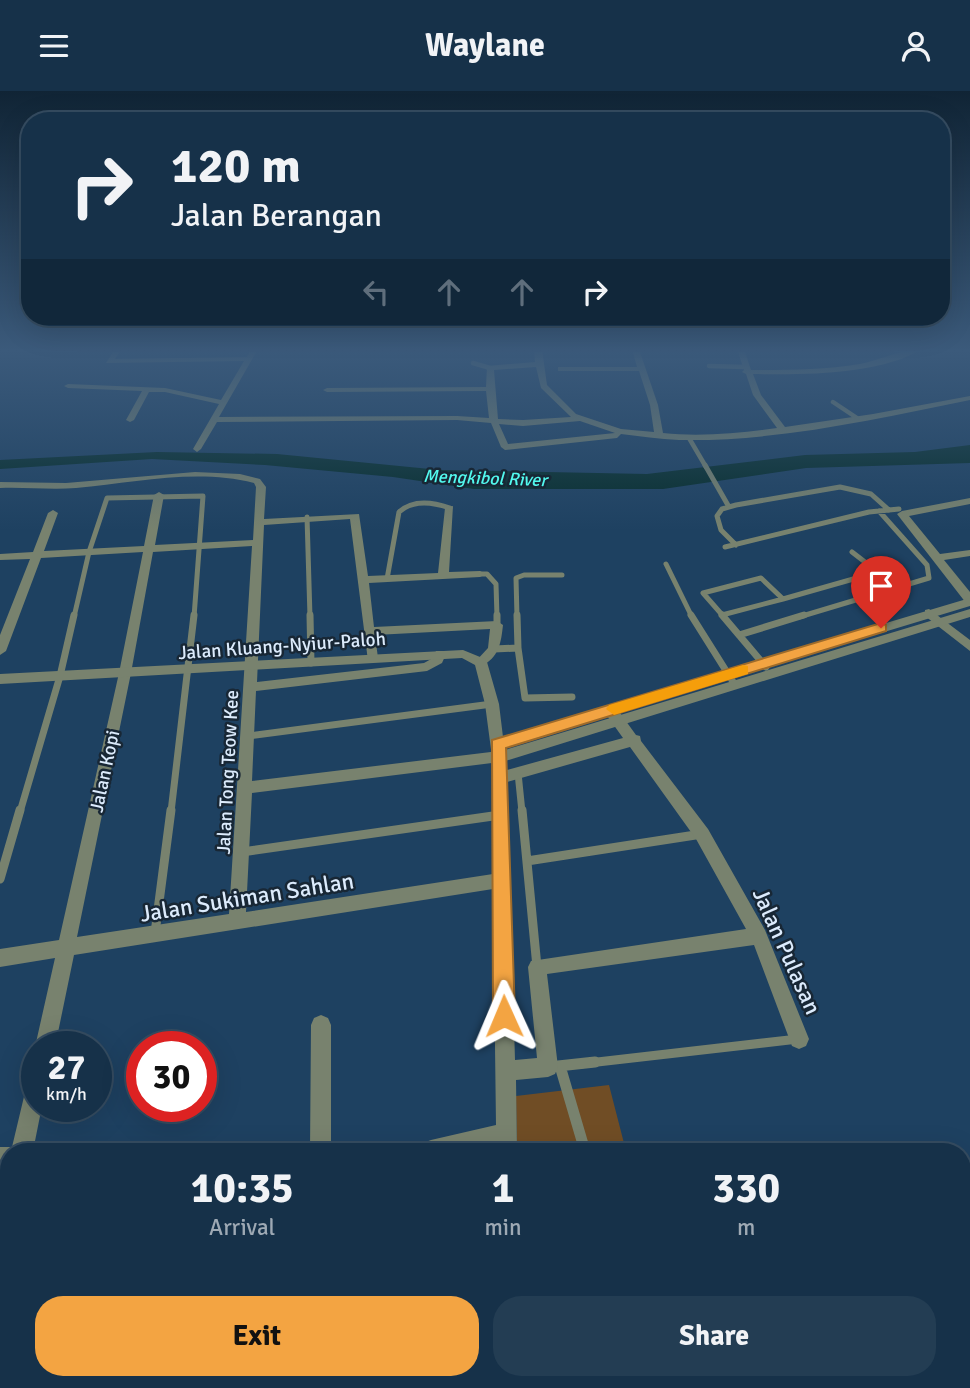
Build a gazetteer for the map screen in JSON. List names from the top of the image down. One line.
{"streets":{"street":["Jalan Kluang-Nyiur-Paloh","Jalan Kopi","Jalan Tong Teow Kee","Jalan Sukiman Sahlan","Jalan Pulasan"]},"crossings":[["Jalan Kluang-Nyiur-Paloh","Jalan Kopi"],["Jalan Kluang-Nyiur-Paloh","Jalan Tong Teow Kee"],["Jalan Kopi","Jalan Sukiman Sahlan"],["Jalan Tong Teow Kee","Jalan Sukiman Sahlan"]],"water":["Mengkibol River"],"page":{"header":"Waylane","turn":["120 m","Jalan Berangan"],"speed":"27 km/h","limit":"30","eta":["10:35","Arrival","1","min","330","m"],"buttons":["Exit","Share"]}}
